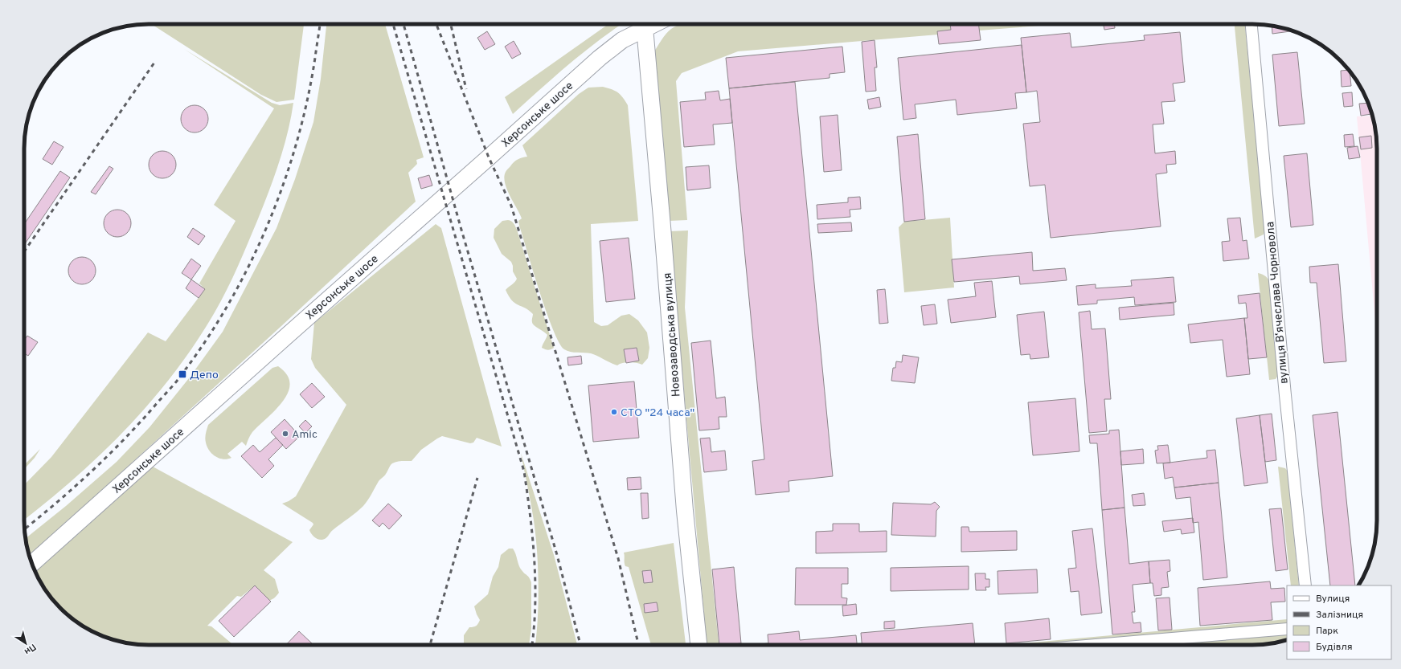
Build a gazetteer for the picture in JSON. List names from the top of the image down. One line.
{"streets":{"main road":["Херсонське шосе","Новозаводська вулиця"],"street":["вулиця Вʼячеслава Чорновола"]},"places":{"transit":["Депо"],"other":["СТО \"24 часа\"","Amic"]},"legend":["Вулиця","Залізниця","Парк","Будівля"],"north":"bottom right"}
